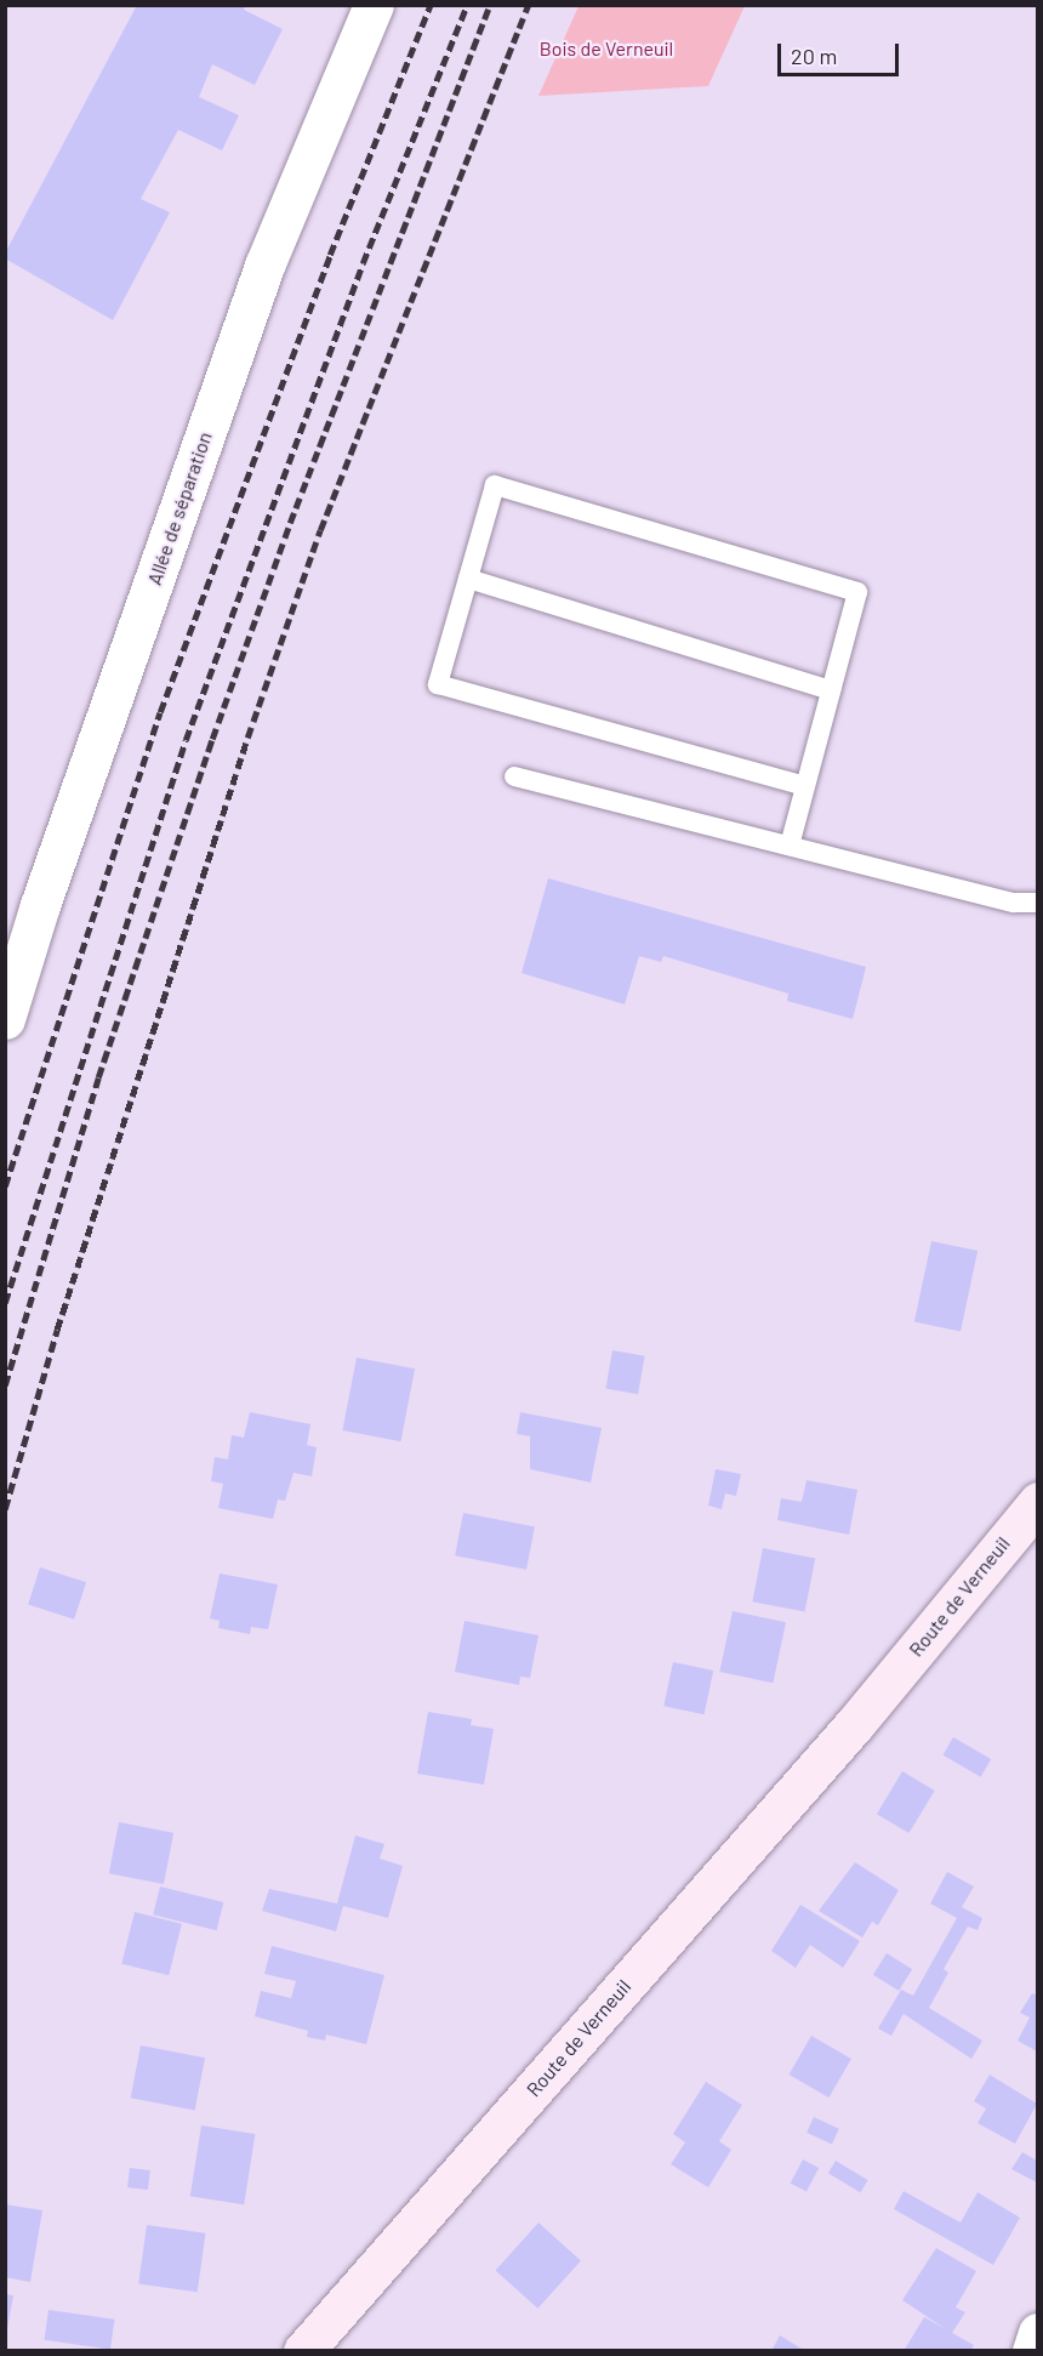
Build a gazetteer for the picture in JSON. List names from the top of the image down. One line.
{"streets":{"main road":["Route de Verneuil"],"street":["Allée de séparation"]},"parks":["Bois de Verneuil"],"scale_bar":"20 m"}
